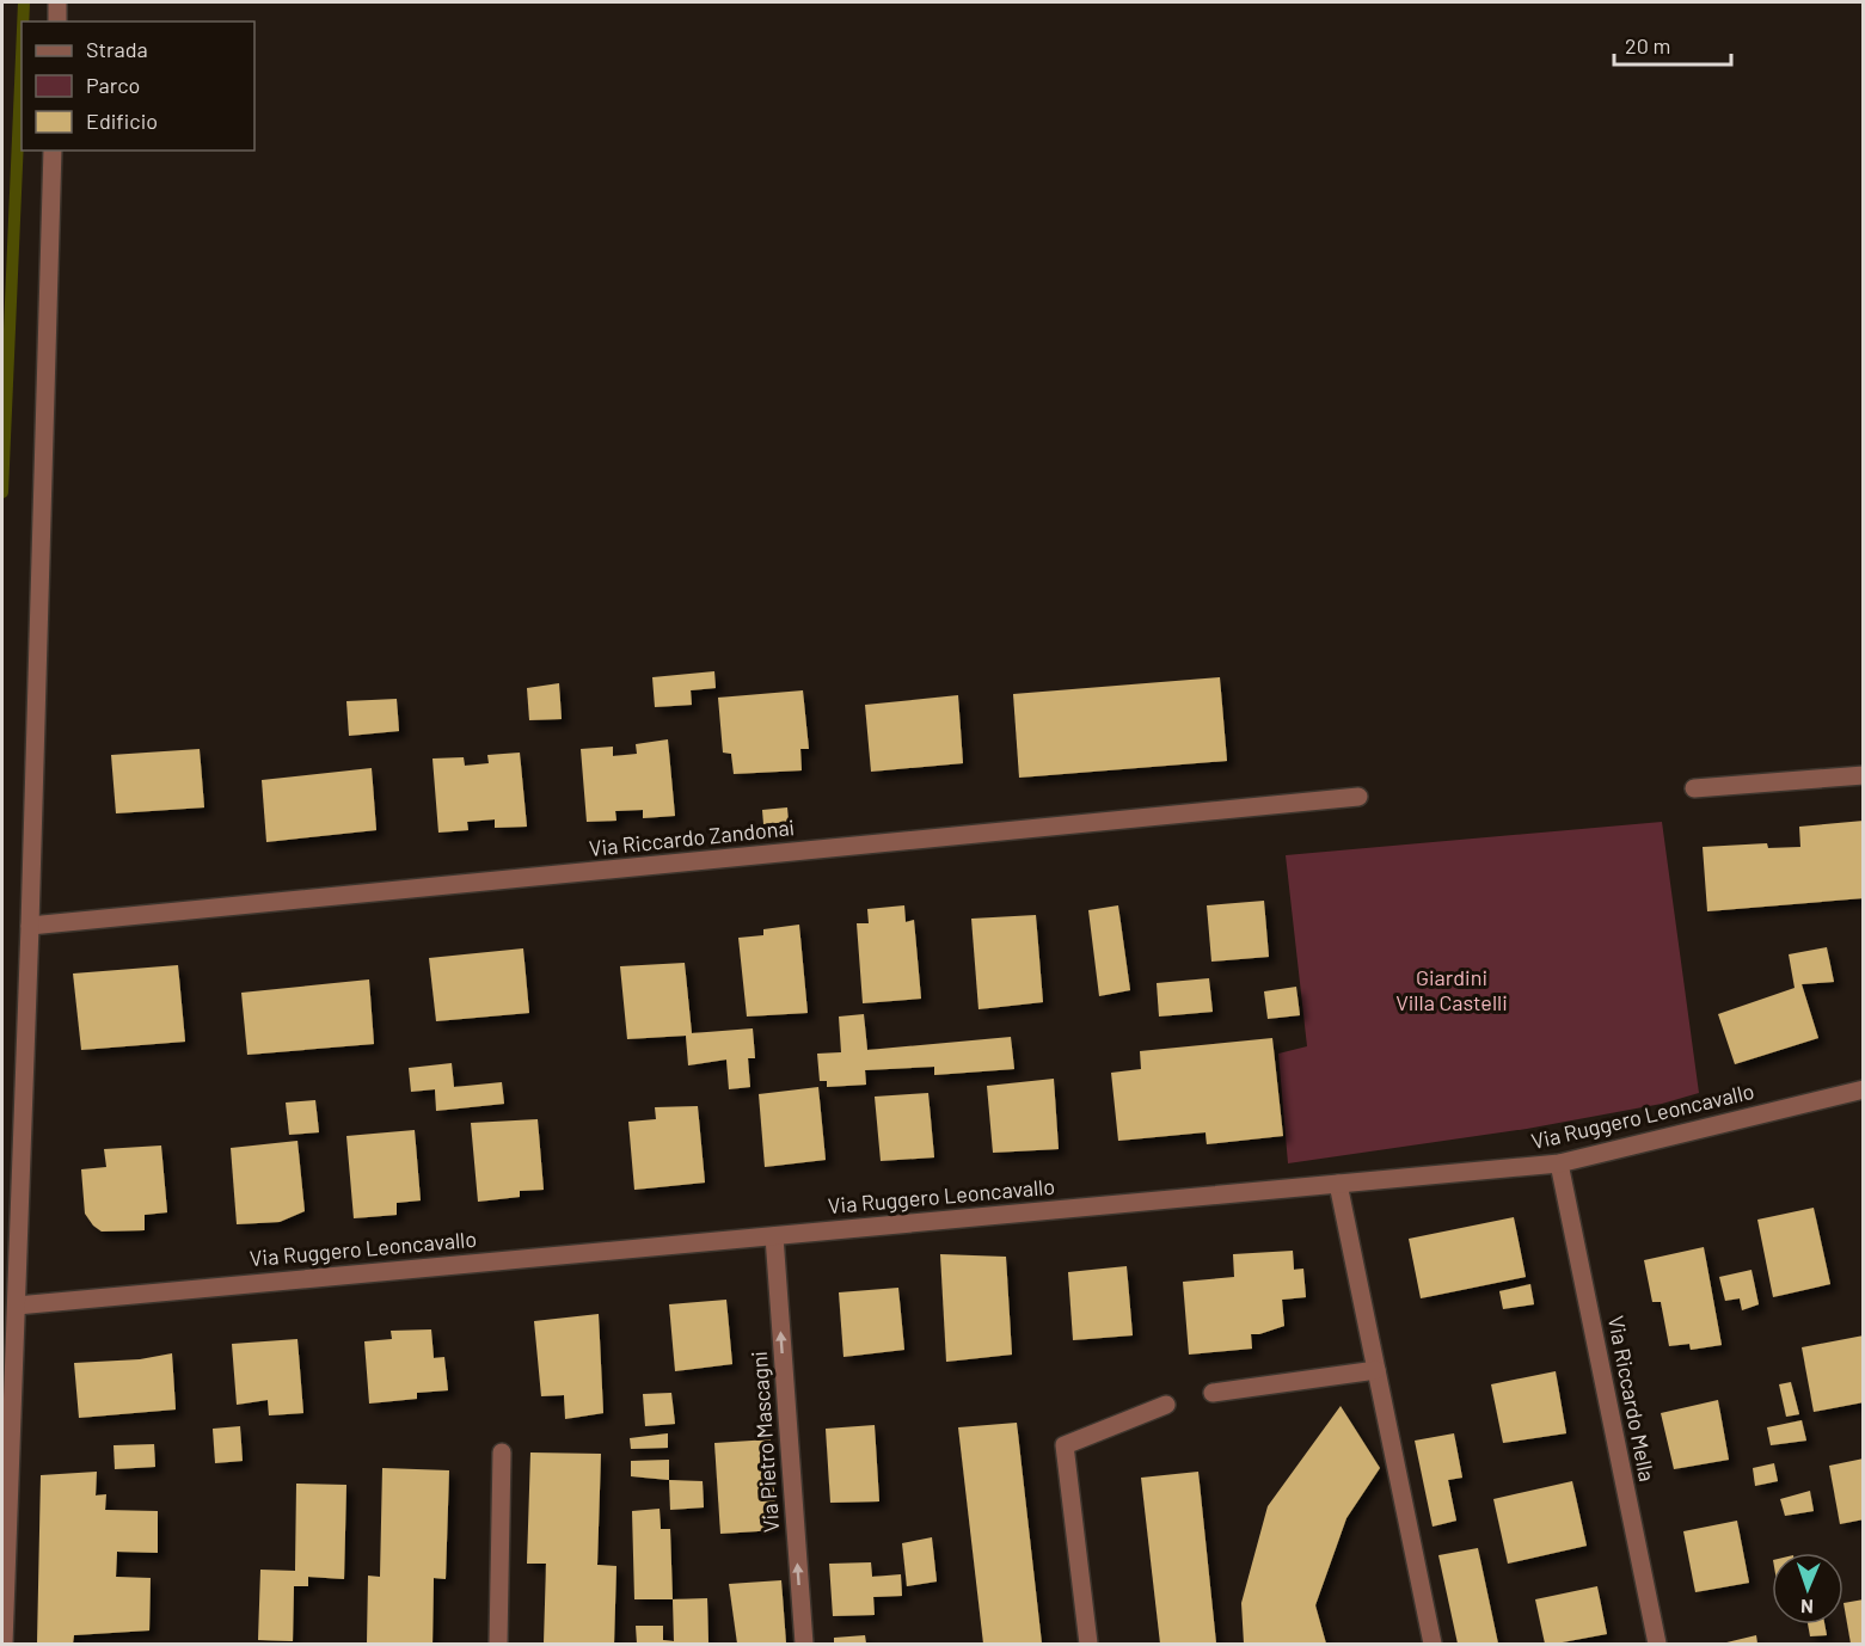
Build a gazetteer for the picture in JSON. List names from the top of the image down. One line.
{"streets":{"street":["Via Riccardo Zandonai","Via Ruggero Leoncavallo","Via Riccardo Mella","Via Pietro Mascagni"]},"crossings":[["Via Ruggero Leoncavallo","Via Riccardo Mella"],["Via Ruggero Leoncavallo","Via Pietro Mascagni"]],"one_way":["Via Pietro Mascagni"],"parks":["Giardini Villa Castelli"],"legend":["Strada","Parco","Edificio"],"scale_bar":"20 m","north":"bottom"}
